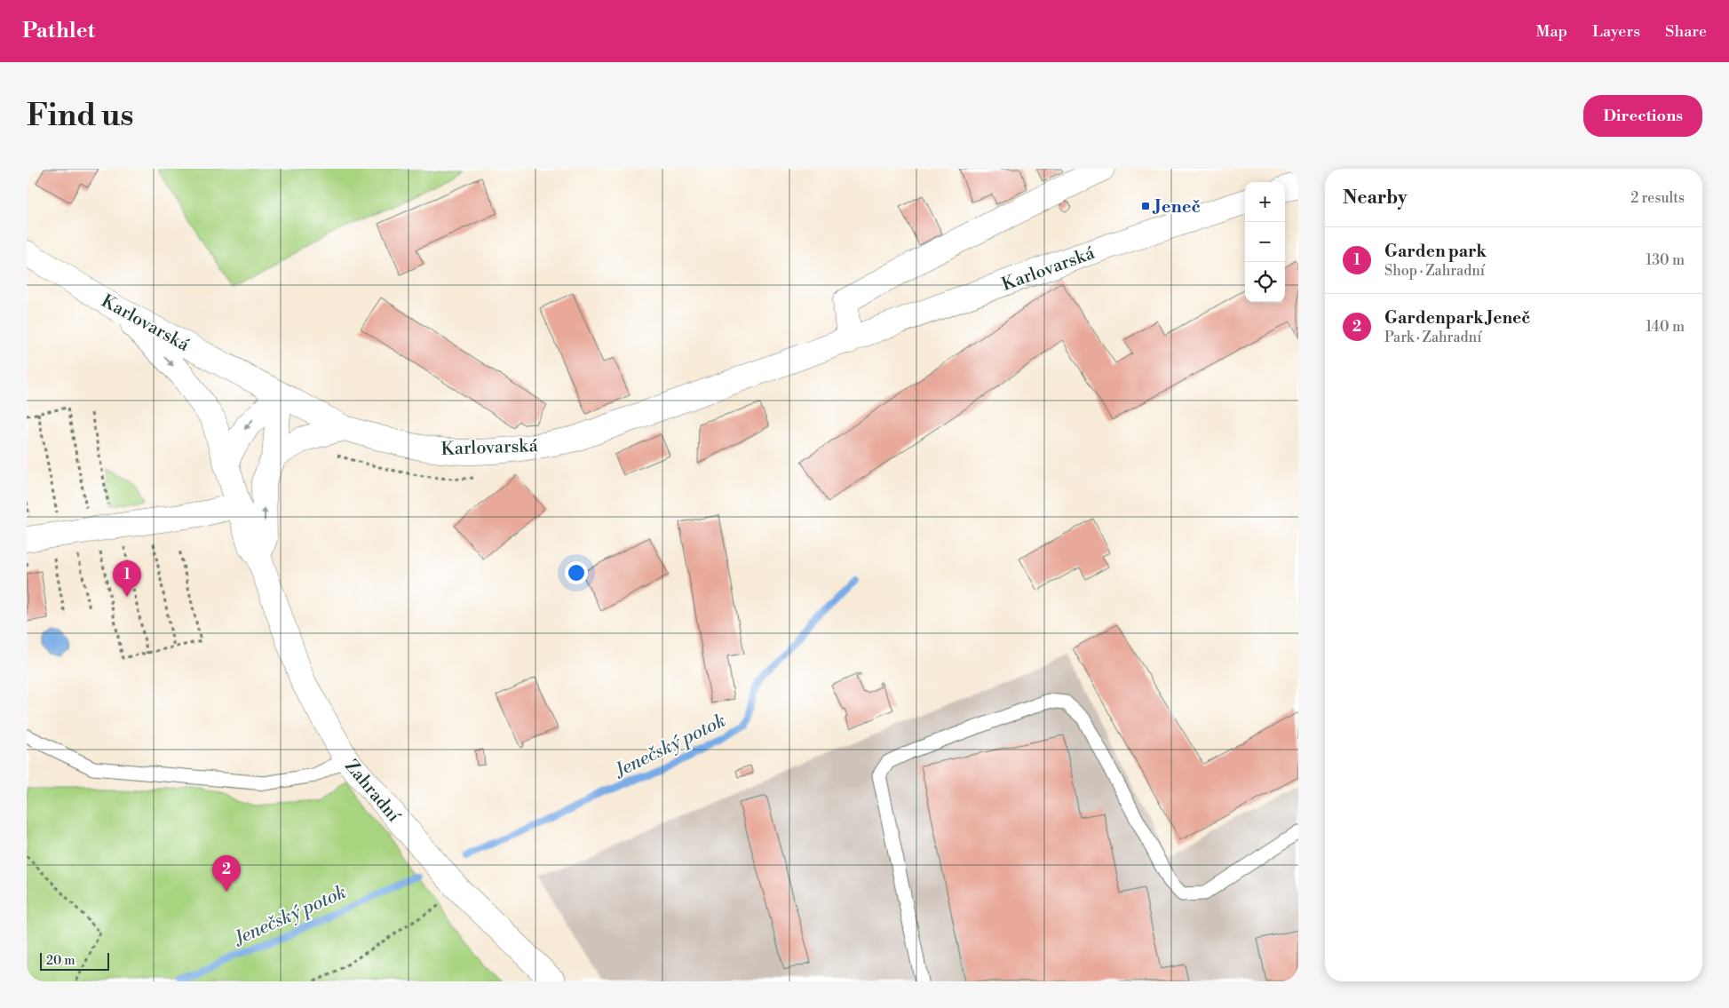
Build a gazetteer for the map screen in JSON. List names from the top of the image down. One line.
{"streets":{"main road":["Karlovarská","Zahradní"]},"crossings":[["Karlovarská","Zahradní"]],"water":["Jenečský potok"],"places":{"transit":["Jeneč"]},"scale_bar":"20 m","page":{"header":"Pathlet","nav":["Map","Layers","Share"],"buttons":"Directions","title":"Find us","heading":["Nearby","2 results"],"map_buttons":["+","−"],"list":[{"mark":"1","name":"Garden park","note":"Shop · Zahradní","value":"130 m"},{"mark":"2","name":"Gardenpark Jeneč","note":"Park · Zahradní","value":"140 m"}],"pins":["1","2"],"scale":"20 m"}}
